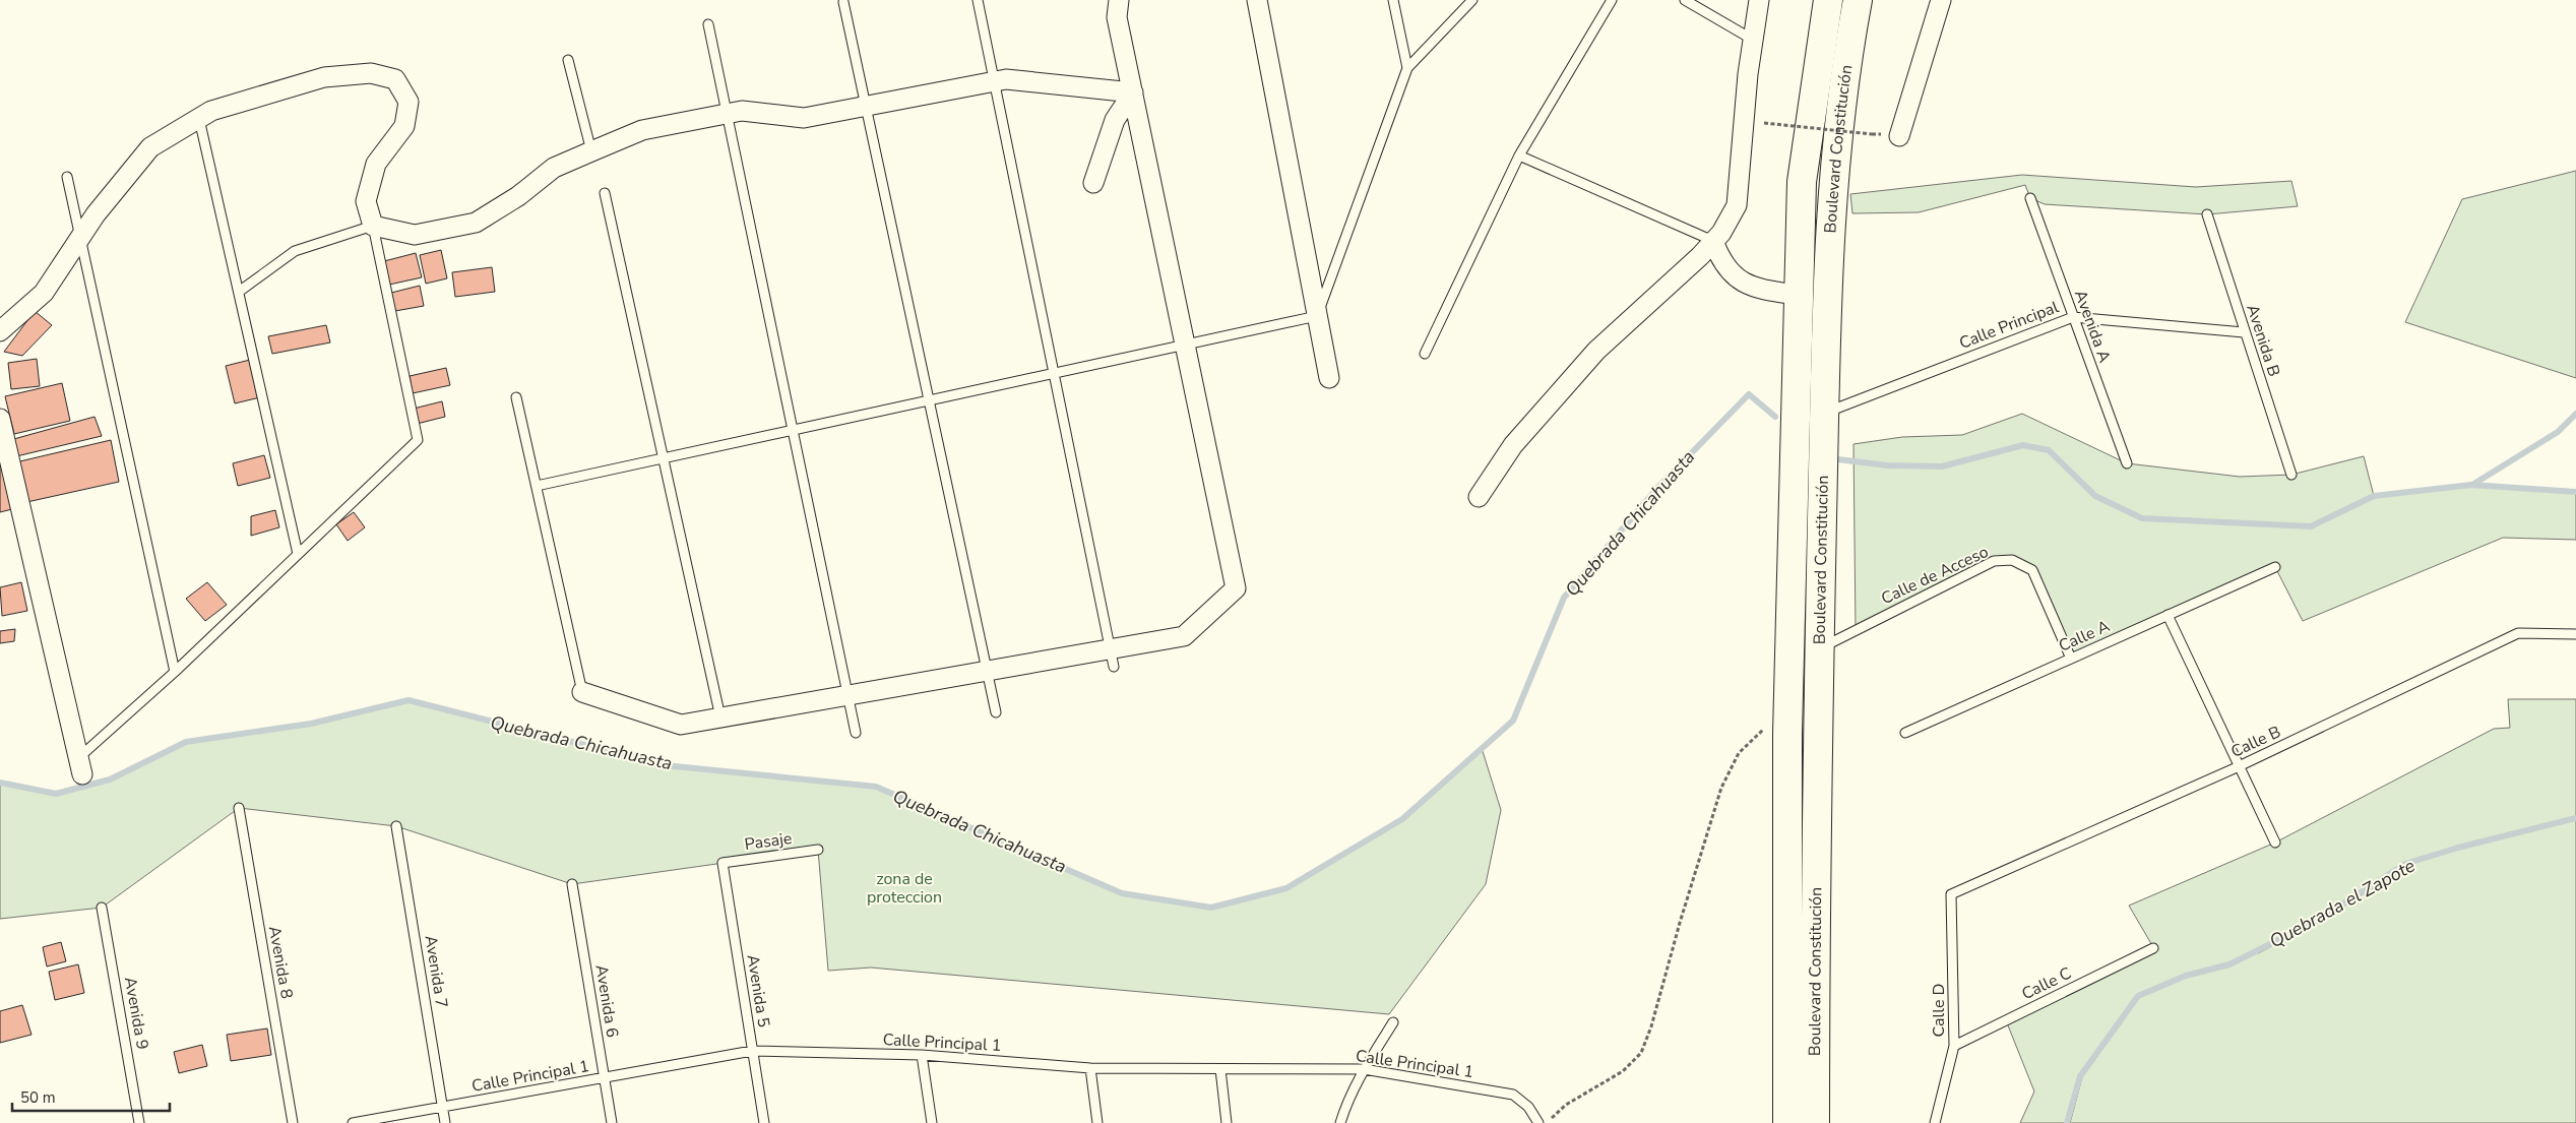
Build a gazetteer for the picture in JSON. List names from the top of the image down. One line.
{"streets":{"highway":["Boulevard Constitución"],"lane":["Calle Principal","Avenida A","Avenida B","Calle de Acceso","Calle A","Calle B","Pasaje","Avenida 8","Avenida 7","Calle C","Avenida 5","Avenida 6","Calle D","Avenida 9","Calle Principal 1"]},"crossings":[["Boulevard Constitución","Calle Principal"],["Boulevard Constitución","Calle de Acceso"],["Calle Principal","Avenida A"],["Calle Principal","Avenida B"],["Calle de Acceso","Calle A"],["Calle B","Calle D"],["Pasaje","Avenida 5"],["Avenida 7","Calle Principal 1"],["Calle C","Calle D"],["Avenida 5","Calle Principal 1"],["Avenida 6","Calle Principal 1"]],"water":["Quebrada Chicahuasta","Quebrada el Zapote"],"parks":["zona de proteccion"],"scale_bar":"50 m"}
